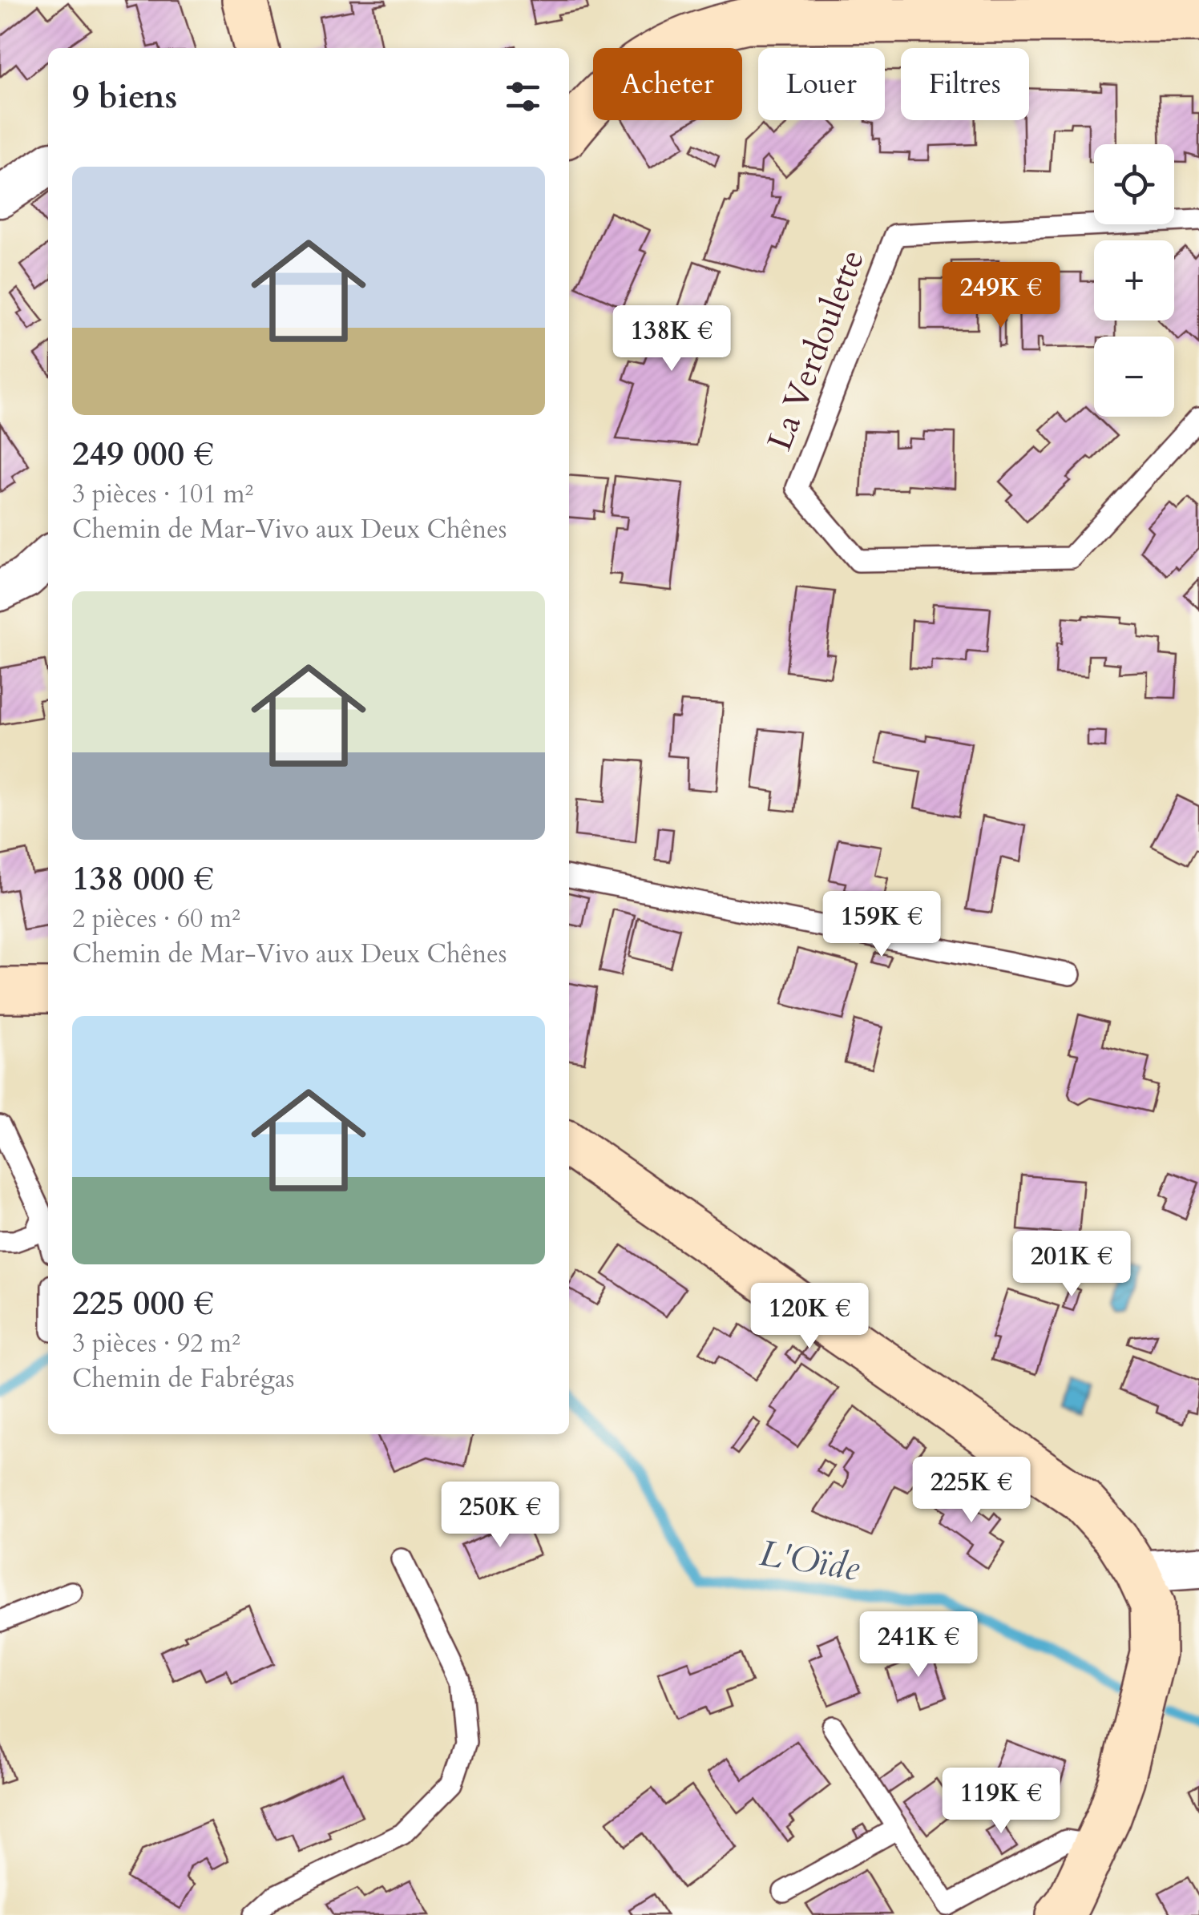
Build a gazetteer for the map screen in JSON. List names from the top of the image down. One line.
{"streets":{"lane":["La Verdoulette"]},"water":["L'Oïde"],"page":{"chip":["Acheter","Louer","Filtres"],"heading":"9 biens","map_buttons":["+","−"],"list":[{"name":"249 000 €","note":"3 pièces · 101 m² · Chemin de Mar-Vivo aux Deux Chênes"},{"name":"138 000 €","note":"2 pièces · 60 m² · Chemin de Mar-Vivo aux Deux Chênes"},{"name":"225 000 €","note":"3 pièces · 92 m² · Chemin de Fabrégas"}],"price":["249K €","138K €","159K €","201K €","120K €","225K €","250K €","241K €","119K €"]}}
